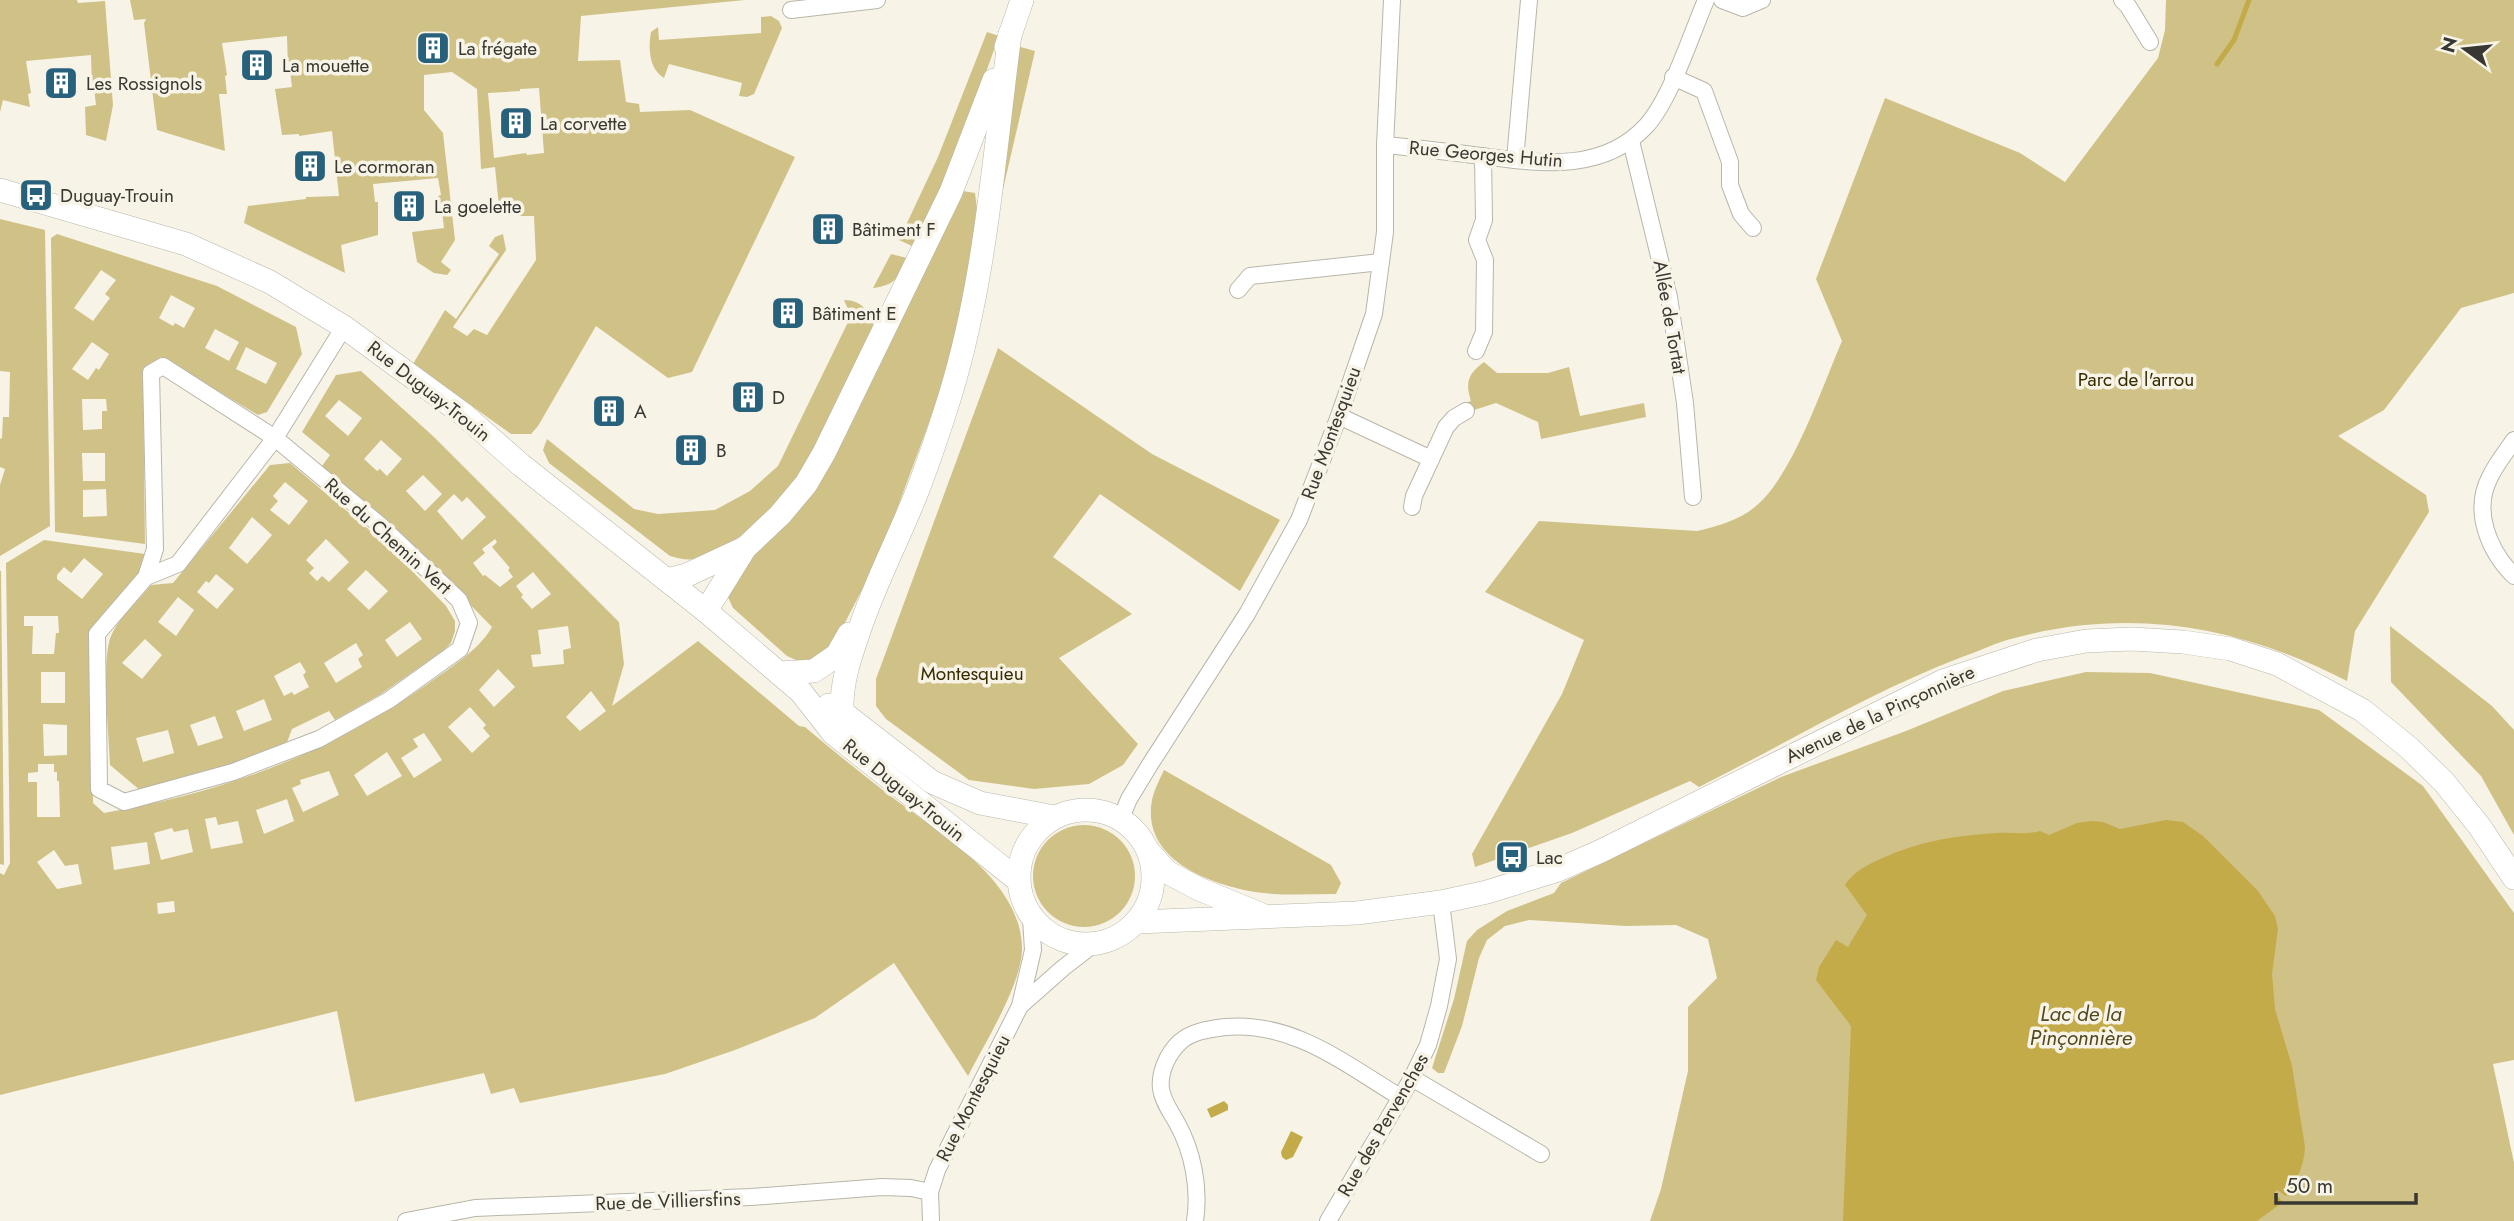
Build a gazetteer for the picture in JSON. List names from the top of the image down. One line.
{"streets":{"main road":["Rue Duguay-Trouin","Avenue de la Pinçonnière"],"street":["Rue Georges Hutin","Allée de Tortat","Rue Montesquieu","Rue du Chemin Vert","Rue des Pervenches","Rue de Villiersfins"]},"crossings":[["Rue Georges Hutin","Allée de Tortat"],["Rue Georges Hutin","Rue Montesquieu"],["Rue Duguay-Trouin","Rue Montesquieu"],["Rue Duguay-Trouin","Rue du Chemin Vert"],["Rue Duguay-Trouin","Avenue de la Pinçonnière"],["Rue Montesquieu","Avenue de la Pinçonnière"],["Rue Montesquieu","Rue de Villiersfins"],["Avenue de la Pinçonnière","Rue des Pervenches"]],"water":["Lac de la Pinçonnière"],"parks":["Parc de l'arrou","Montesquieu"],"places":{"building":["La frégate","La mouette","Les Rossignols","La corvette","Le cormoran","La goelette","Bâtiment F","Bâtiment E","D","A","B"],"bus stop":["Duguay-Trouin","Lac"]},"scale_bar":"50 m","north":"left"}
